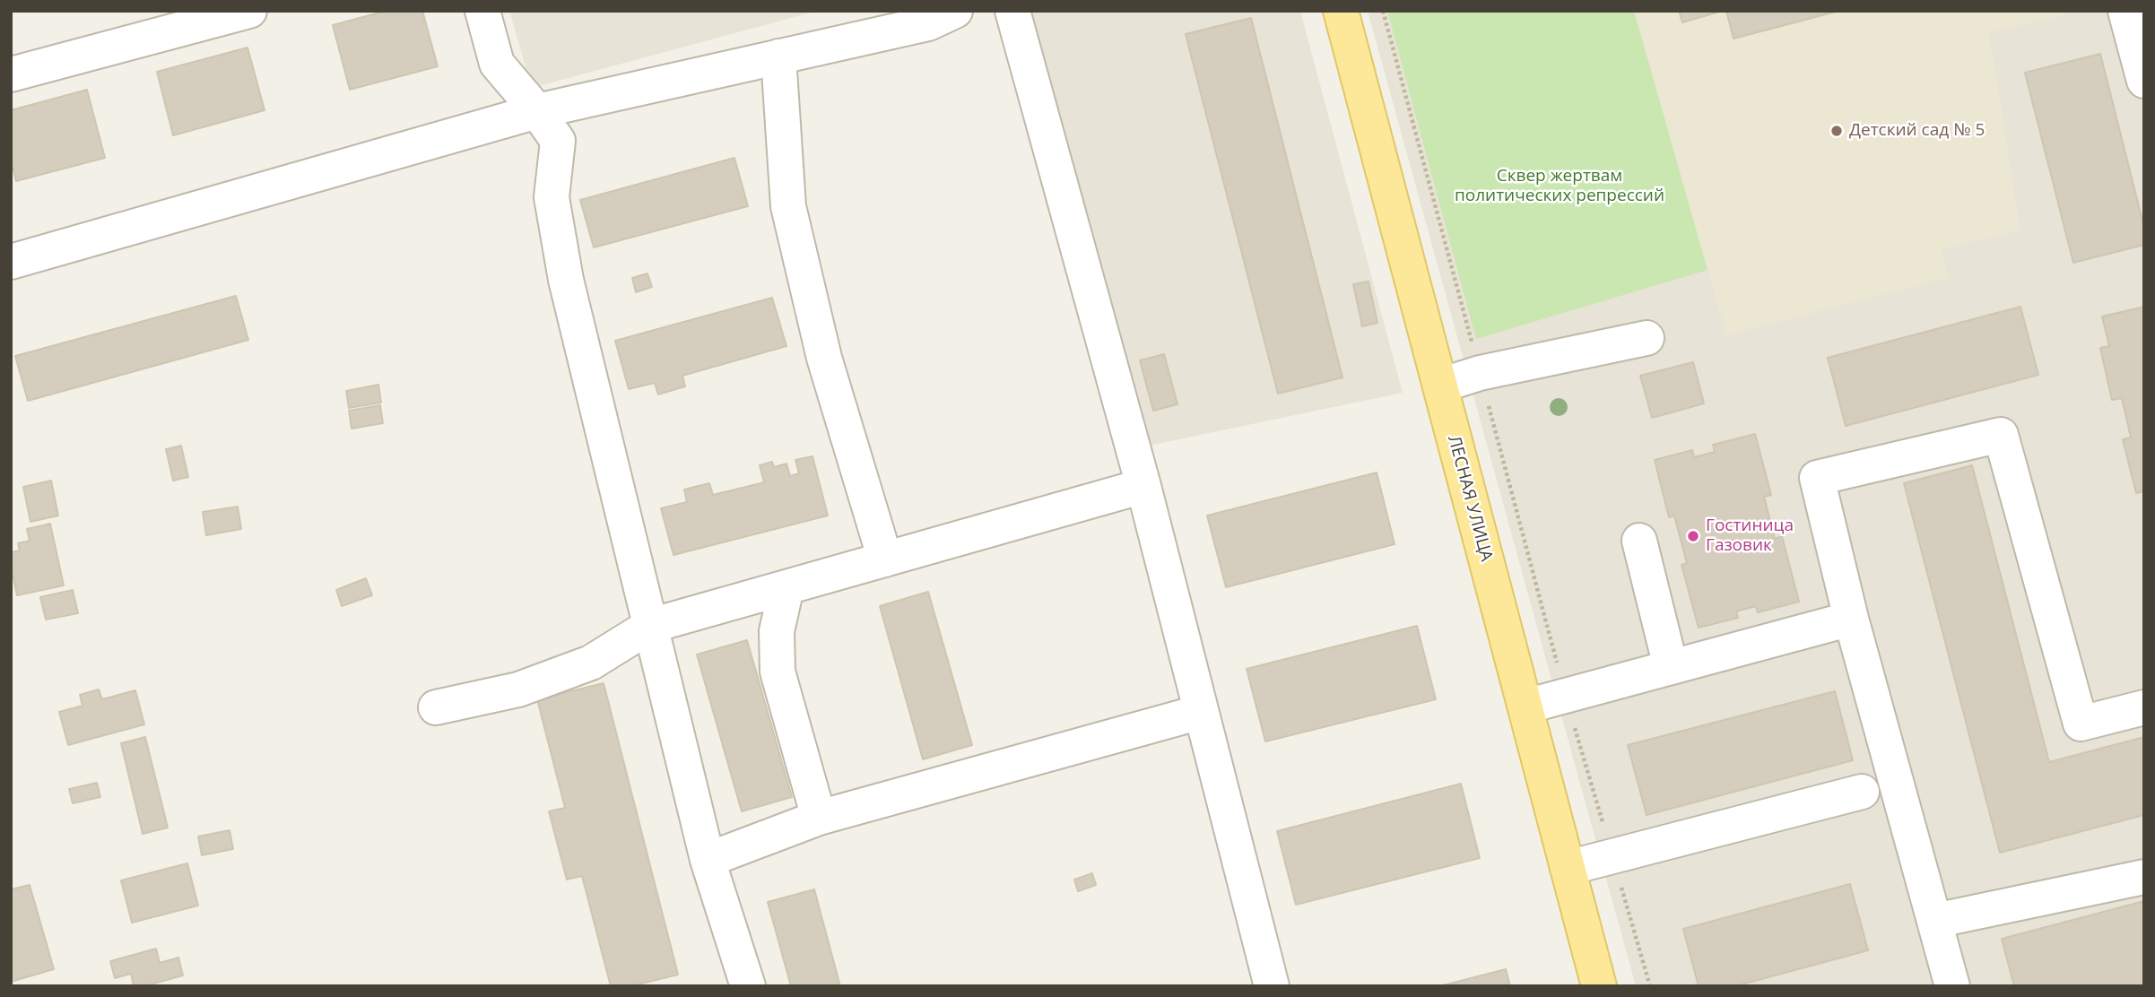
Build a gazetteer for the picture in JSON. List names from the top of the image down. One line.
{"streets":{"main road":["ЛЕСНАЯ УЛИЦА"]},"parks":["Cквер жертвам политических репрессий"],"places":["Детский сад № 5","Гостиница Газовик"]}
